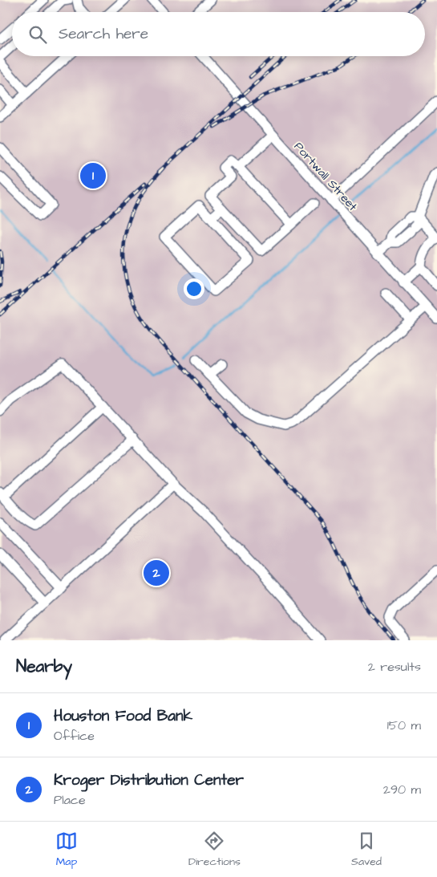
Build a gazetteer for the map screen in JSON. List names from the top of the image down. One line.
{"streets":{"street":["Portwall Street"]},"page":{"search":"Search here","pins":["1","2"],"heading":["Nearby","2 results"],"list":[{"mark":"1","name":"Houston Food Bank","note":"Office","value":"150 m"},{"mark":"2","name":"Kroger Distribution Center","note":"Place","value":"290 m"}],"nav":["Map","Directions","Saved"]}}
